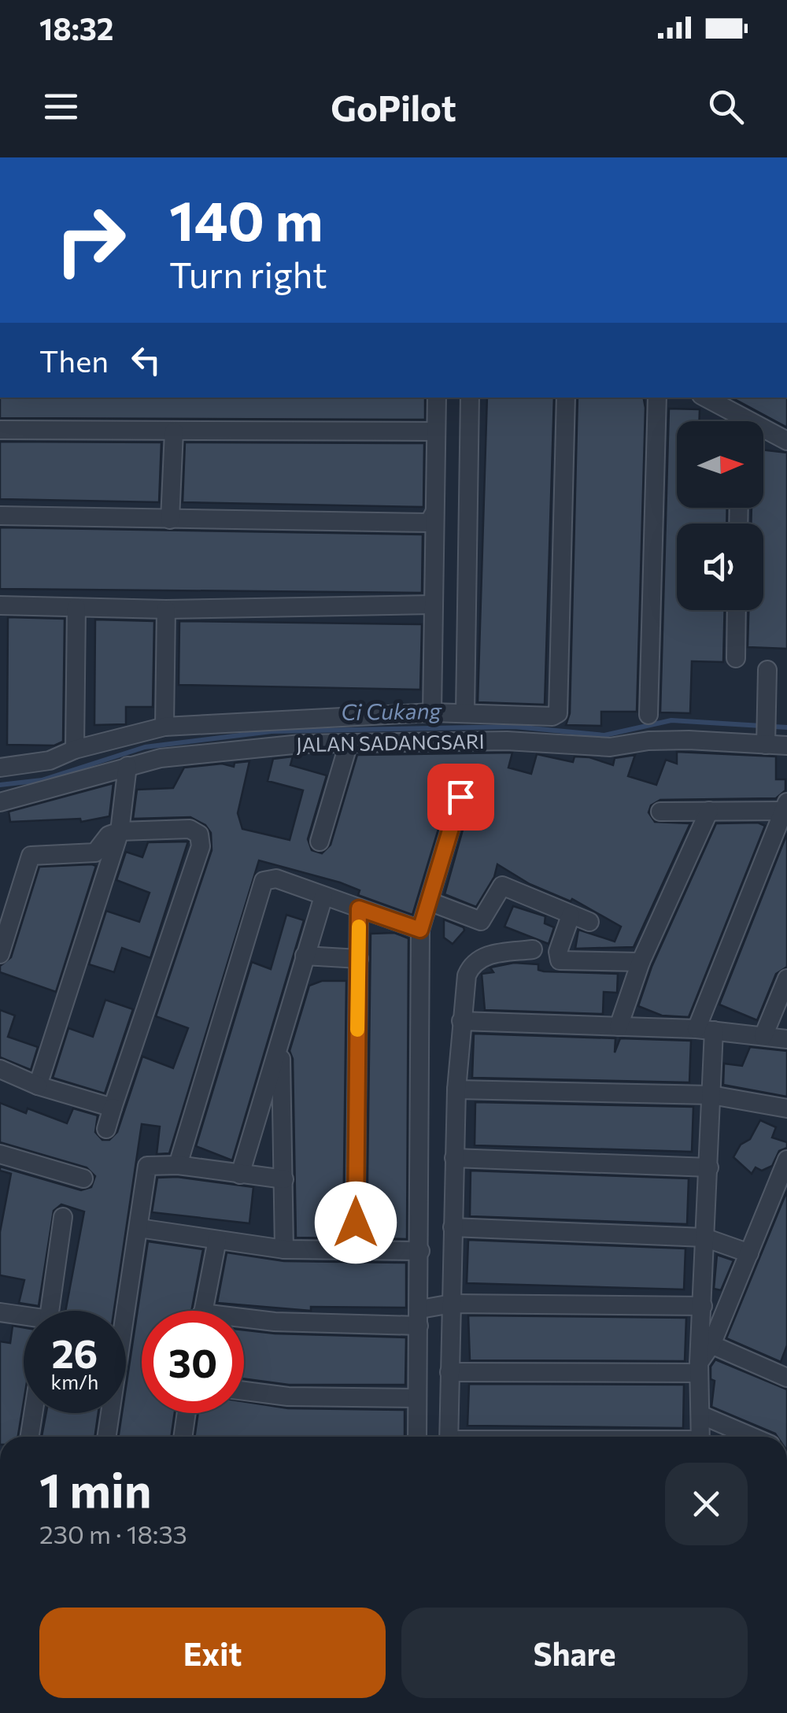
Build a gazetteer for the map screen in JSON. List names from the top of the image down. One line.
{"streets":{"street":["JALAN SADANGSARI"]},"water":["Ci Cukang"],"north":"right","page":{"status":"18:32","header":"GoPilot","turn":["140 m","Turn right"],"then":"Then","speed":"26 km/h","limit":"30","heading":["1 min","230 m · 18:33"],"buttons":["Exit","Share"]}}
